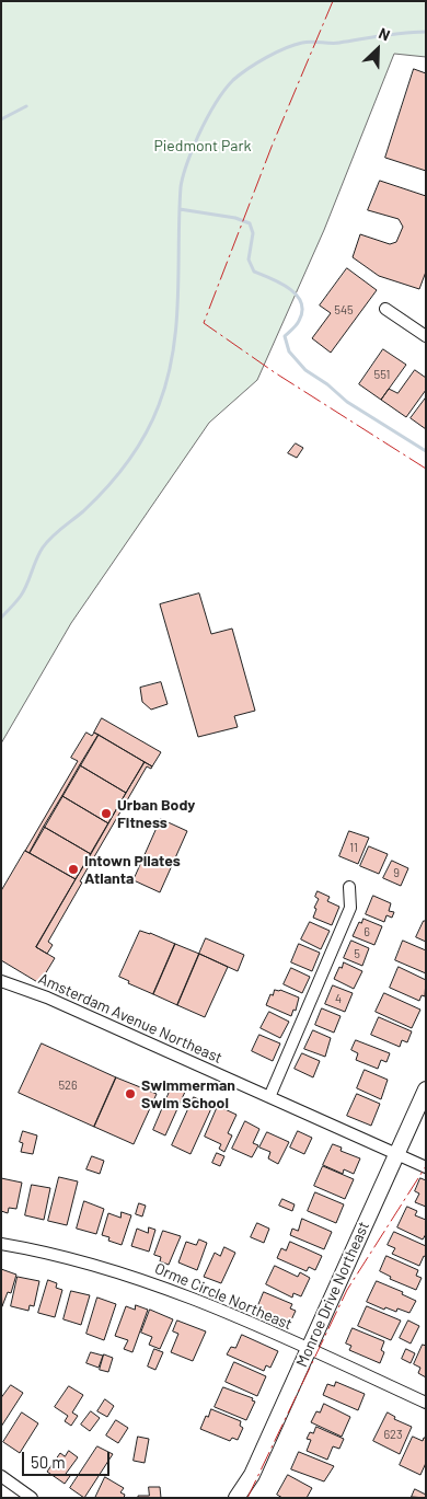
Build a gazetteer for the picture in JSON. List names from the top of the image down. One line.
{"streets":{"main road":["Monroe Drive Northeast"],"street":["Amsterdam Avenue Northeast","Orme Circle Northeast"]},"crossings":[["Amsterdam Avenue Northeast","Monroe Drive Northeast"],["Monroe Drive Northeast","Orme Circle Northeast"]],"parks":["Piedmont Park"],"places":["Urban Body Fitness","Intown Pilates Atlanta","Swimmerman Swim School"],"house_numbers":["545","551","11","9","6","5","4","526","623"],"scale_bar":"50 m","north":"top right"}
